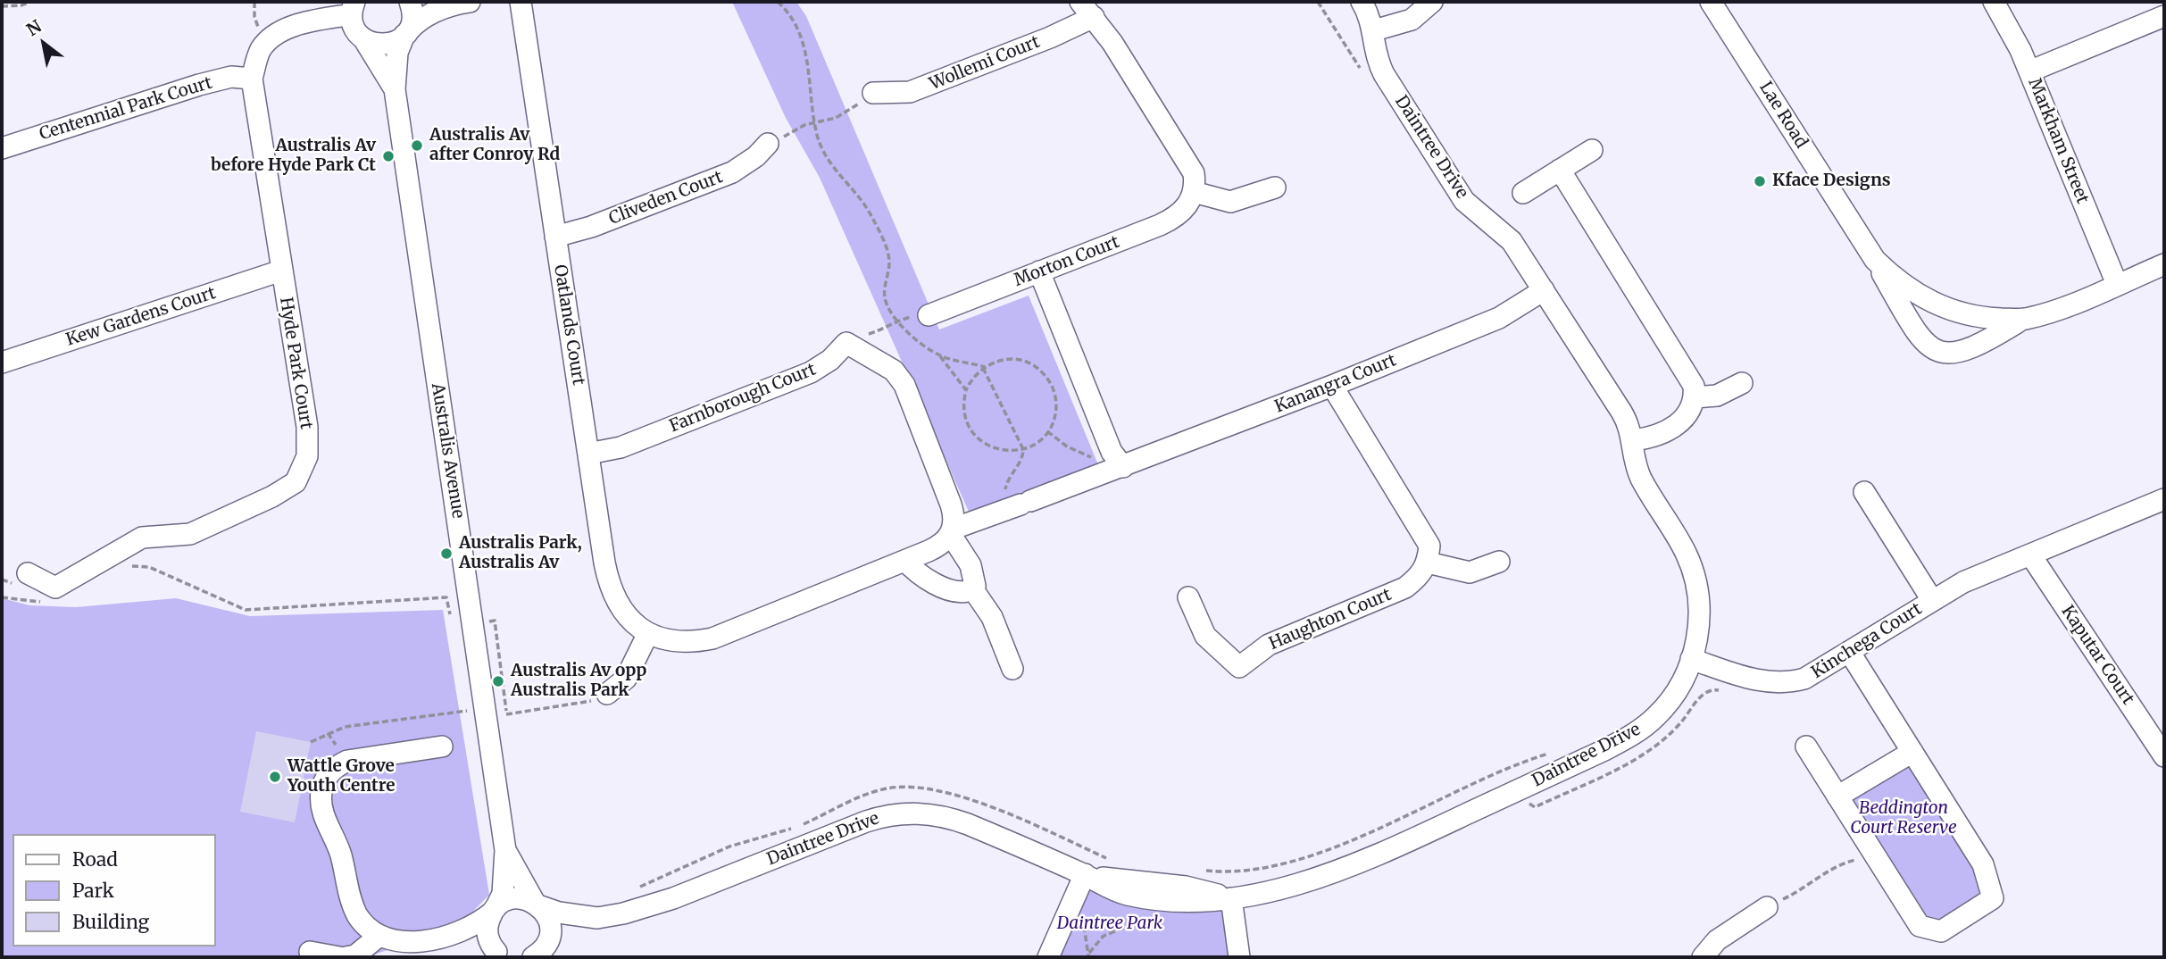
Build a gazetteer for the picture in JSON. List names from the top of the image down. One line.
{"streets":{"street":["Wollemi Court","Centennial Park Court","Lae Road","Markham Street","Daintree Drive","Cliveden Court","Morton Court","Kew Gardens Court","Oatlands Court","Hyde Park Court","Kanangra Court","Farnborough Court","Australis Avenue","Haughton Court","Kinchega Court","Kaputar Court"]},"crossings":[["Centennial Park Court","Hyde Park Court"],["Lae Road","Markham Street"],["Daintree Drive","Kanangra Court"],["Daintree Drive","Australis Avenue"],["Daintree Drive","Kinchega Court"],["Cliveden Court","Oatlands Court"],["Kew Gardens Court","Hyde Park Court"],["Oatlands Court","Kanangra Court"],["Oatlands Court","Farnborough Court"],["Hyde Park Court","Australis Avenue"],["Kinchega Court","Kaputar Court"]],"parks":["Beddington Court Reserve","Daintree Park"],"places":["Australis Av after Conroy Rd","Australis Av before Hyde Park Ct","Kface Designs","Australis Park, Australis Av","Australis Av opp Australis Park","Wattle Grove Youth Centre"],"legend":["Road","Park","Building"],"north":"top left"}
